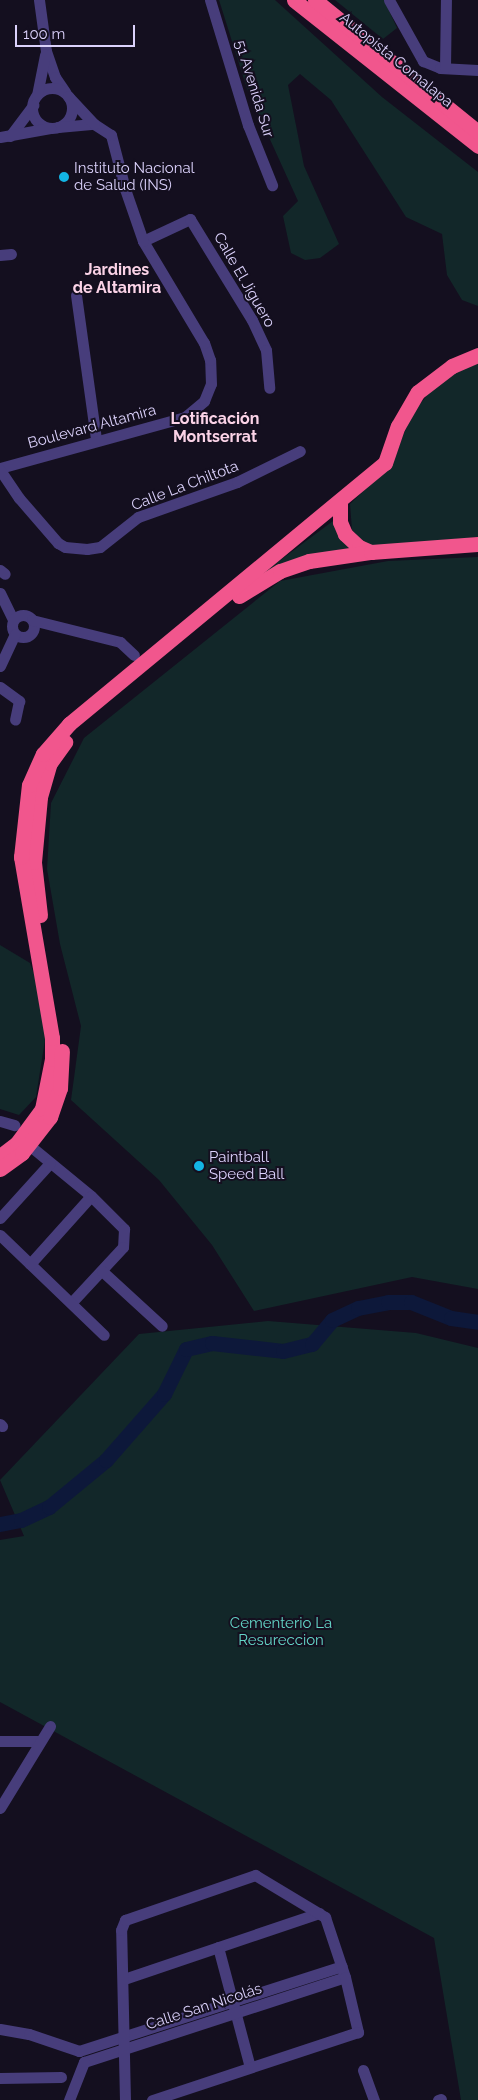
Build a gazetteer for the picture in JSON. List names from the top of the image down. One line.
{"streets":{"highway":["Autopista Comalapa"],"street":["51 Avenida Sur","Calle El Jiguero","Boulevard Altamira","Calle La Chiltota","Calle San Nicolás"]},"crossings":[["Calle El Jiguero","Boulevard Altamira"],["Boulevard Altamira","Calle La Chiltota"]],"districts":["Jardines de Altamira","Lotificación Montserrat"],"parks":["Cementerio La Resureccion"],"places":["Instituto Nacional de Salud (INS)","Paintball Speed Ball"],"scale_bar":"100 m"}
